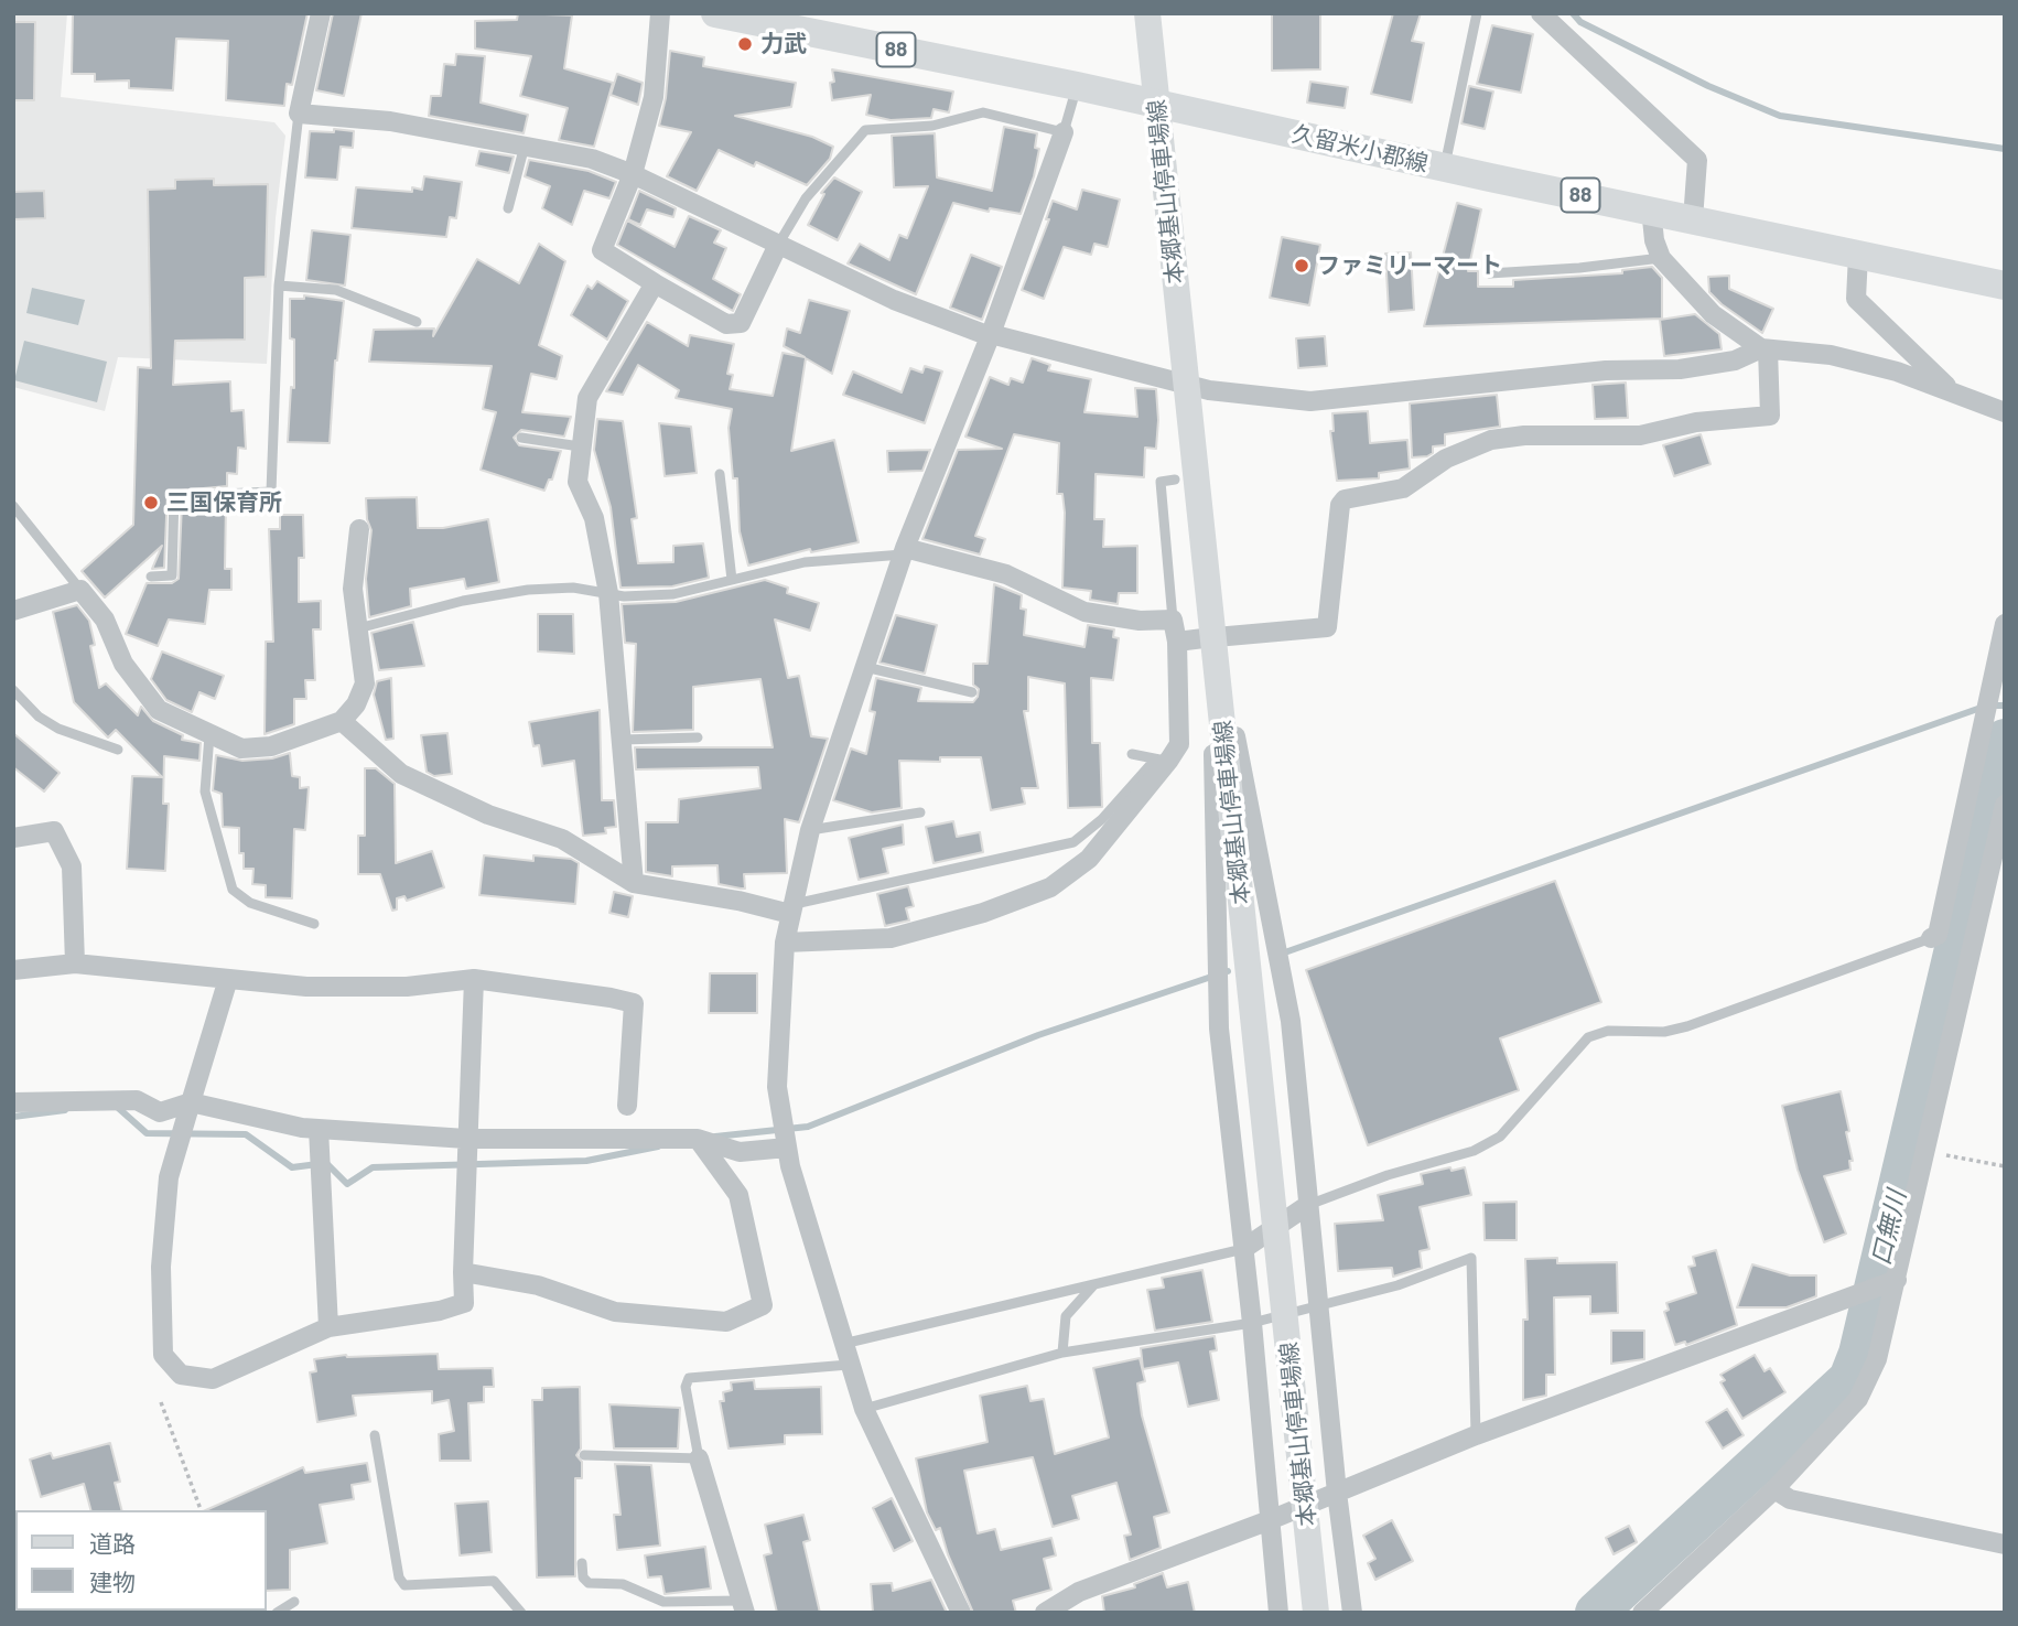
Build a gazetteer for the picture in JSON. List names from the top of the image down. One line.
{"streets":{"main road":["88","久留米小郡線","本郷基山停車場線"]},"crossings":[["久留米小郡線","本郷基山停車場線"]],"water":["口無川"],"places":["力武","ファミリーマート","三国保育所"],"legend":["道路","建物"]}
